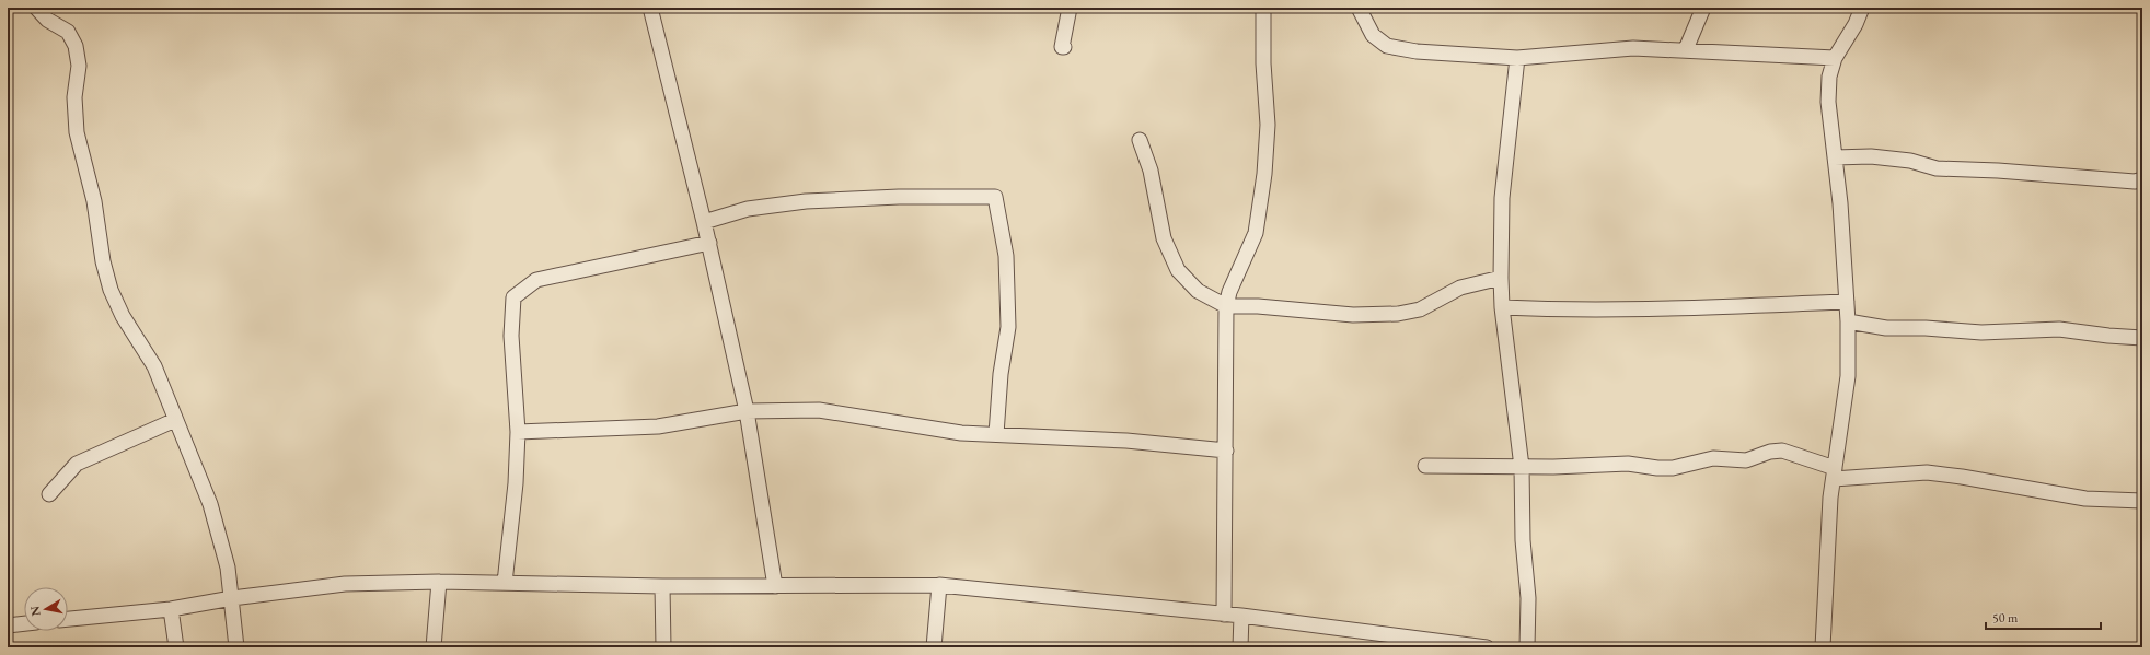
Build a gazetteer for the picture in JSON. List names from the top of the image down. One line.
{"scale_bar":"50 m","north":"left"}
